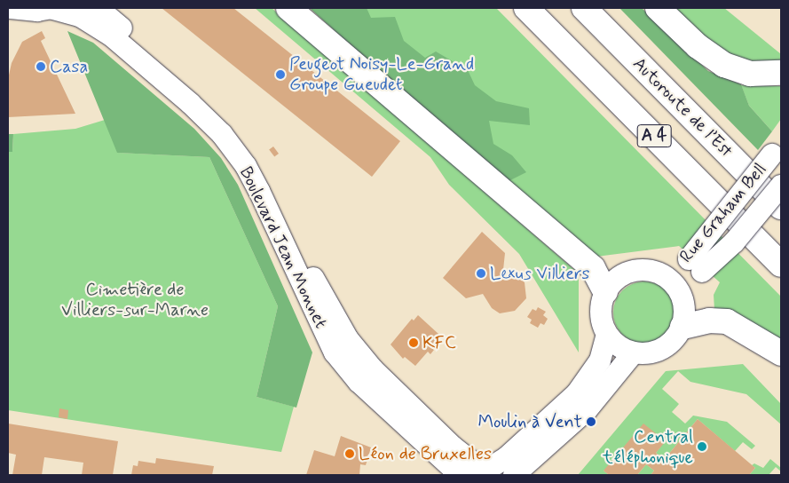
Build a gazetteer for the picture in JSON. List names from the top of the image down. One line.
{"streets":{"highway":["Autoroute de l’Est","A 4"],"street":["Rue Graham Bell","Boulevard Jean Monnet"]},"parks":["Cimetière de Villiers-sur-Marne"],"places":["Casa","Peugeot Noisy-Le-Grand Groupe Gueudet","Lexus Villiers","KFC","Moulin à Vent","Central téléphonique","Léon de Bruxelles"]}
